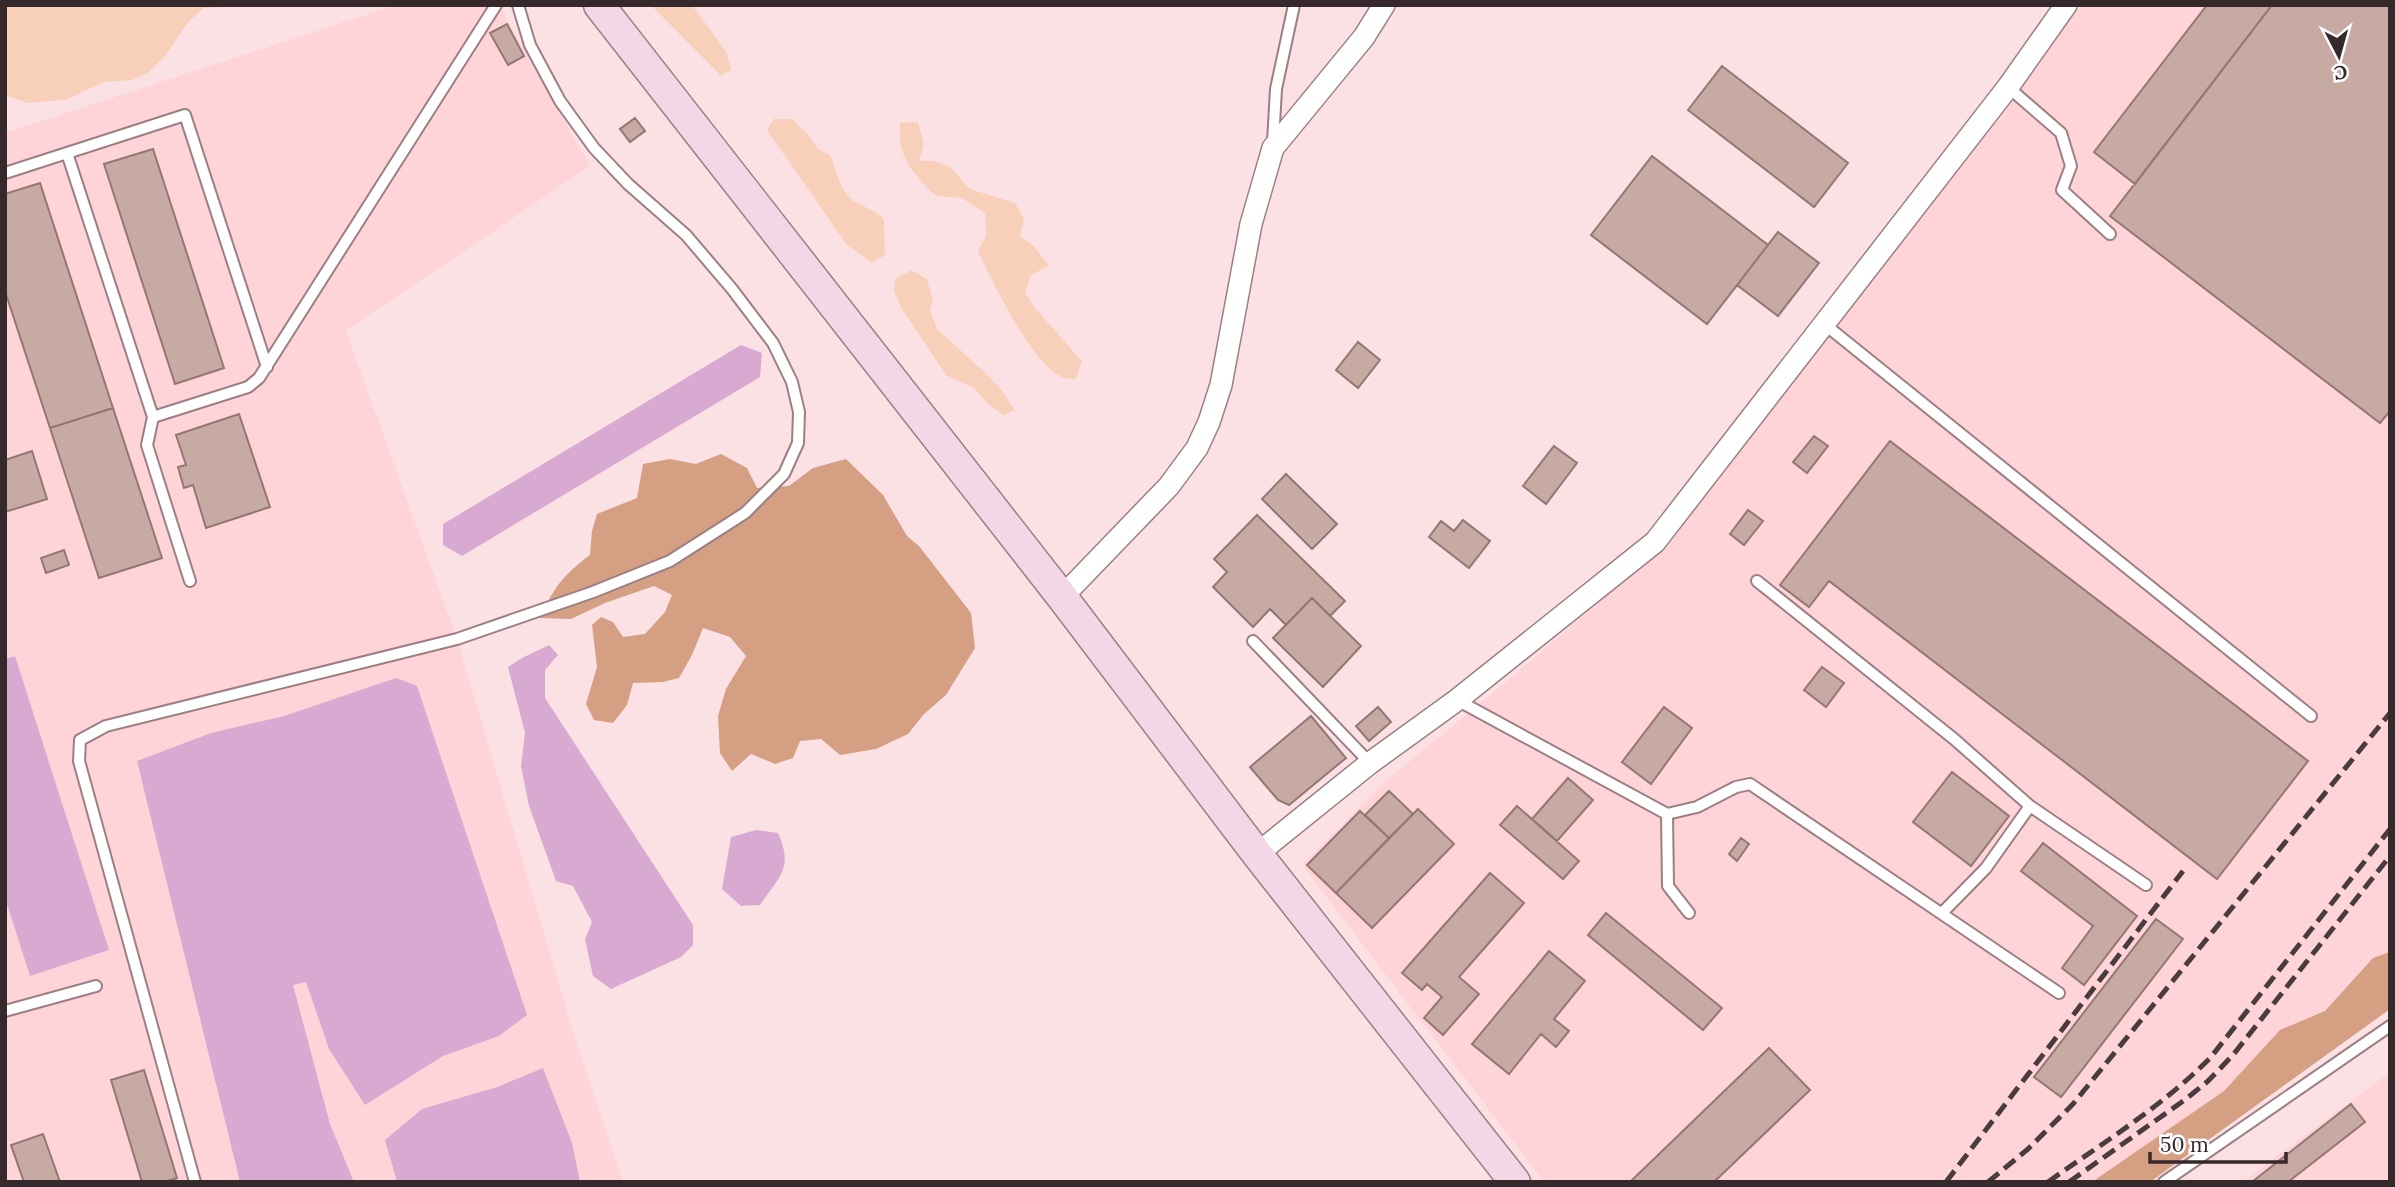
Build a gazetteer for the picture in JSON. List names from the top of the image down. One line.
{"scale_bar":"50 m","north":"bottom"}
